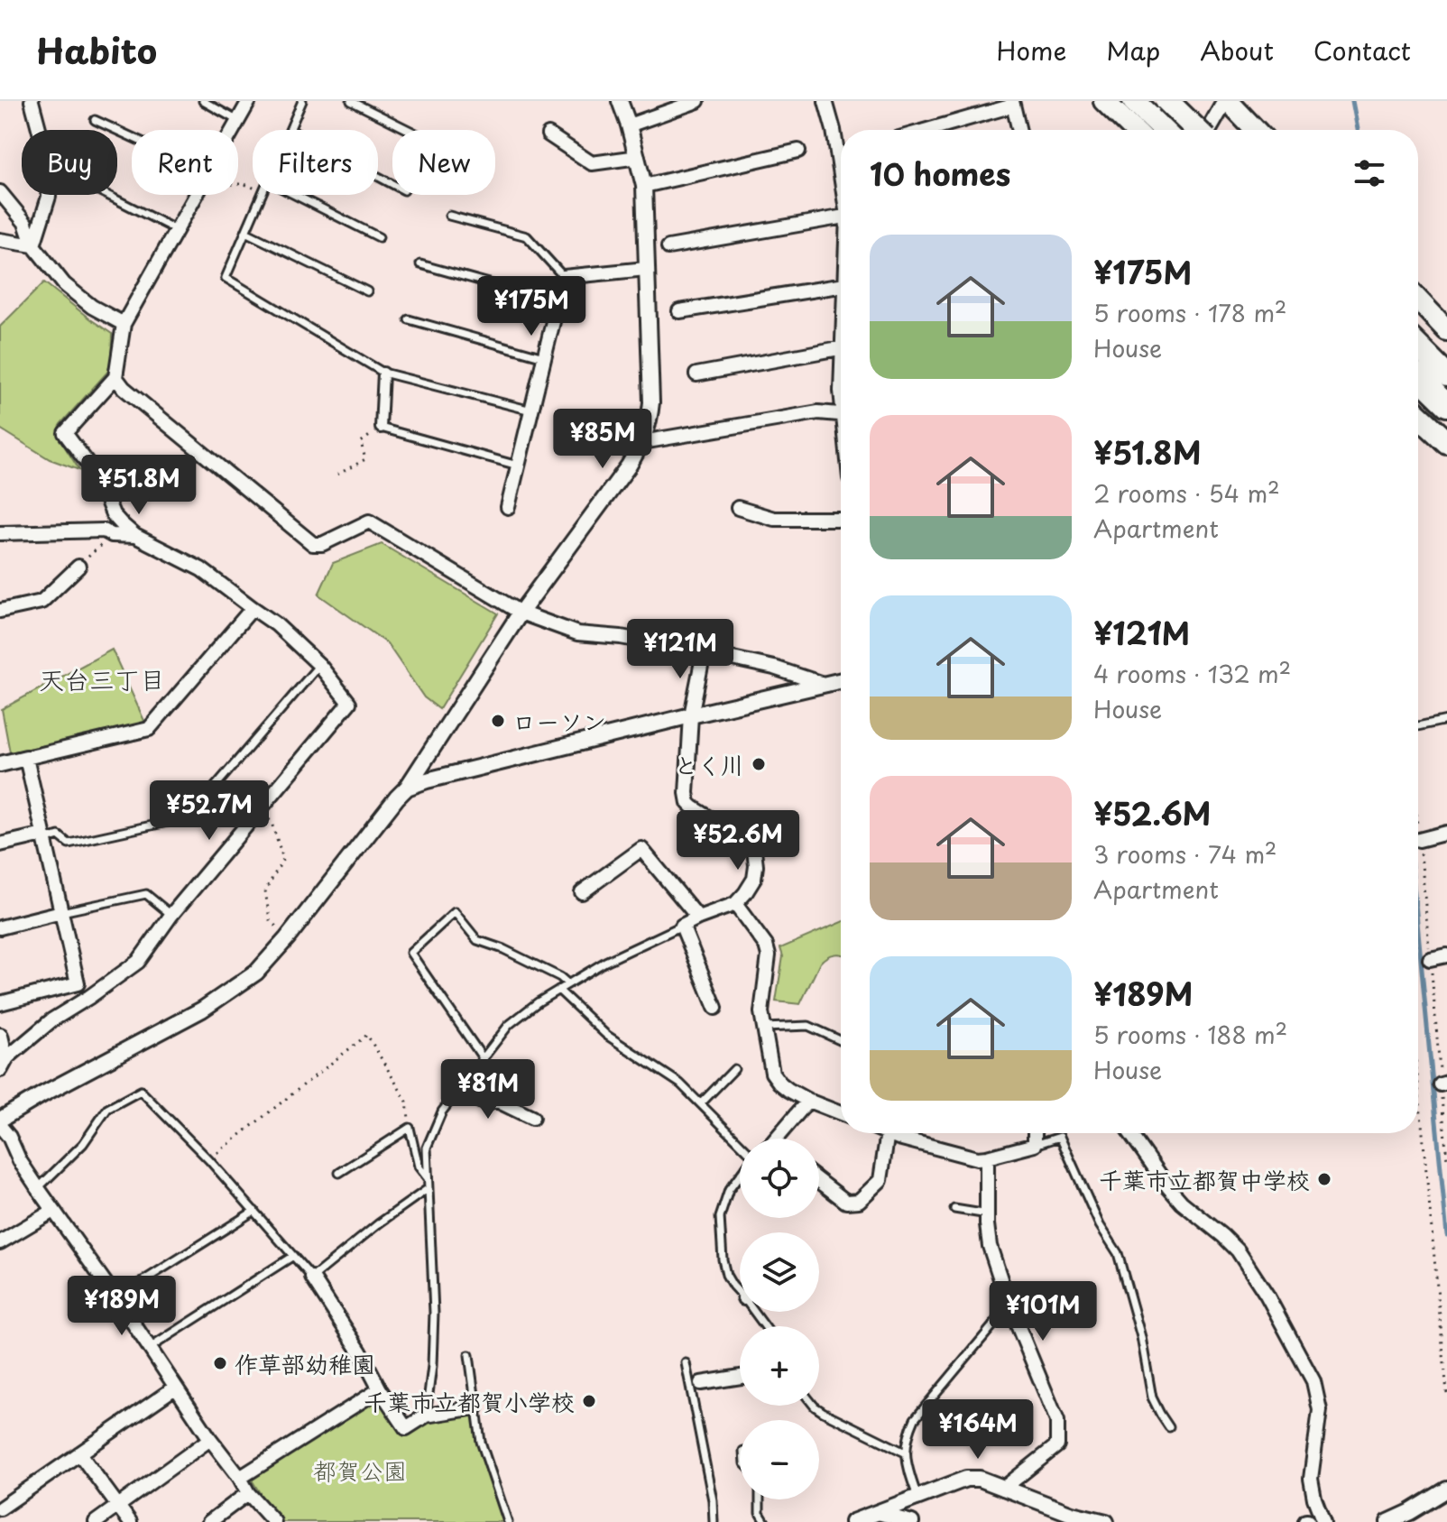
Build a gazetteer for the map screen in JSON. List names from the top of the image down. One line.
{"districts":["天台三丁目"],"parks":["都賀公園"],"places":["ローソン","とく川","千葉市立都賀中学校","作草部幼稚園","千葉市立都賀小学校"],"page":{"header":"Habito","nav":["Home","Map","About","Contact"],"chip":["Buy","Rent","Filters","New"],"heading":"10 homes","list":[{"name":"¥175M","note":"5 rooms · 178 m² · House"},{"name":"¥51.8M","note":"2 rooms · 54 m² · Apartment"},{"name":"¥121M","note":"4 rooms · 132 m² · House"},{"name":"¥52.6M","note":"3 rooms · 74 m² · Apartment"},{"name":"¥189M","note":"5 rooms · 188 m² · House"}],"price":["¥175M","¥85M","¥51.8M","¥121M","¥52.7M","¥52.6M","¥81M","¥189M","¥101M","¥164M"],"map_buttons":["+","−"]}}
